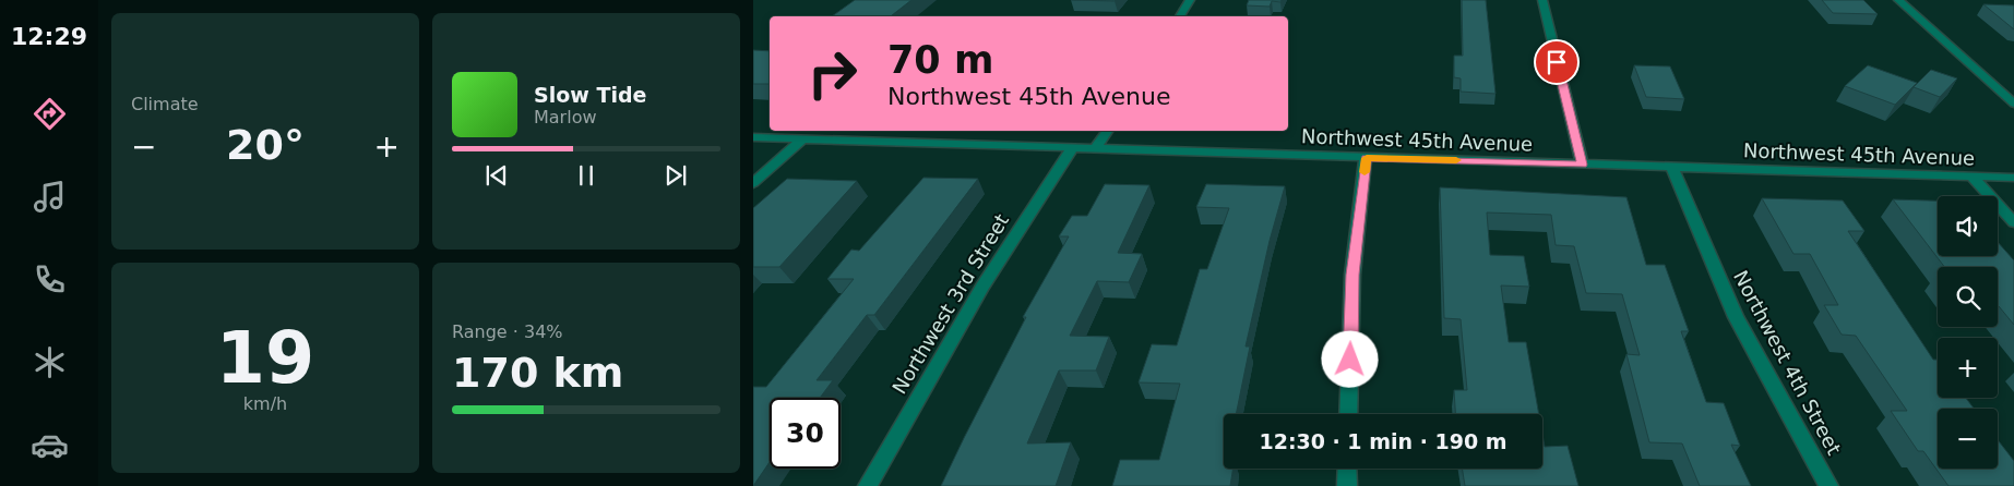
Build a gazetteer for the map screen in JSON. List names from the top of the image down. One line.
{"streets":{"street":["Northwest 45th Avenue","Northwest 3rd Street","Northwest 4th Street"]},"crossings":[["Northwest 45th Avenue","Northwest 3rd Street"],["Northwest 45th Avenue","Northwest 4th Street"]],"page":{"tabs":"12:29","tile":["Climate",["19","km/h"],["Range · 34%","170 km"]],"turn":["70 m","Northwest 45th Avenue"],"song":["Slow Tide","Marlow"],"heat":["−","20°","+"],"map_buttons":["+","−"],"limit":"30","trip":"12:30 · 1 min · 190 m"}}
